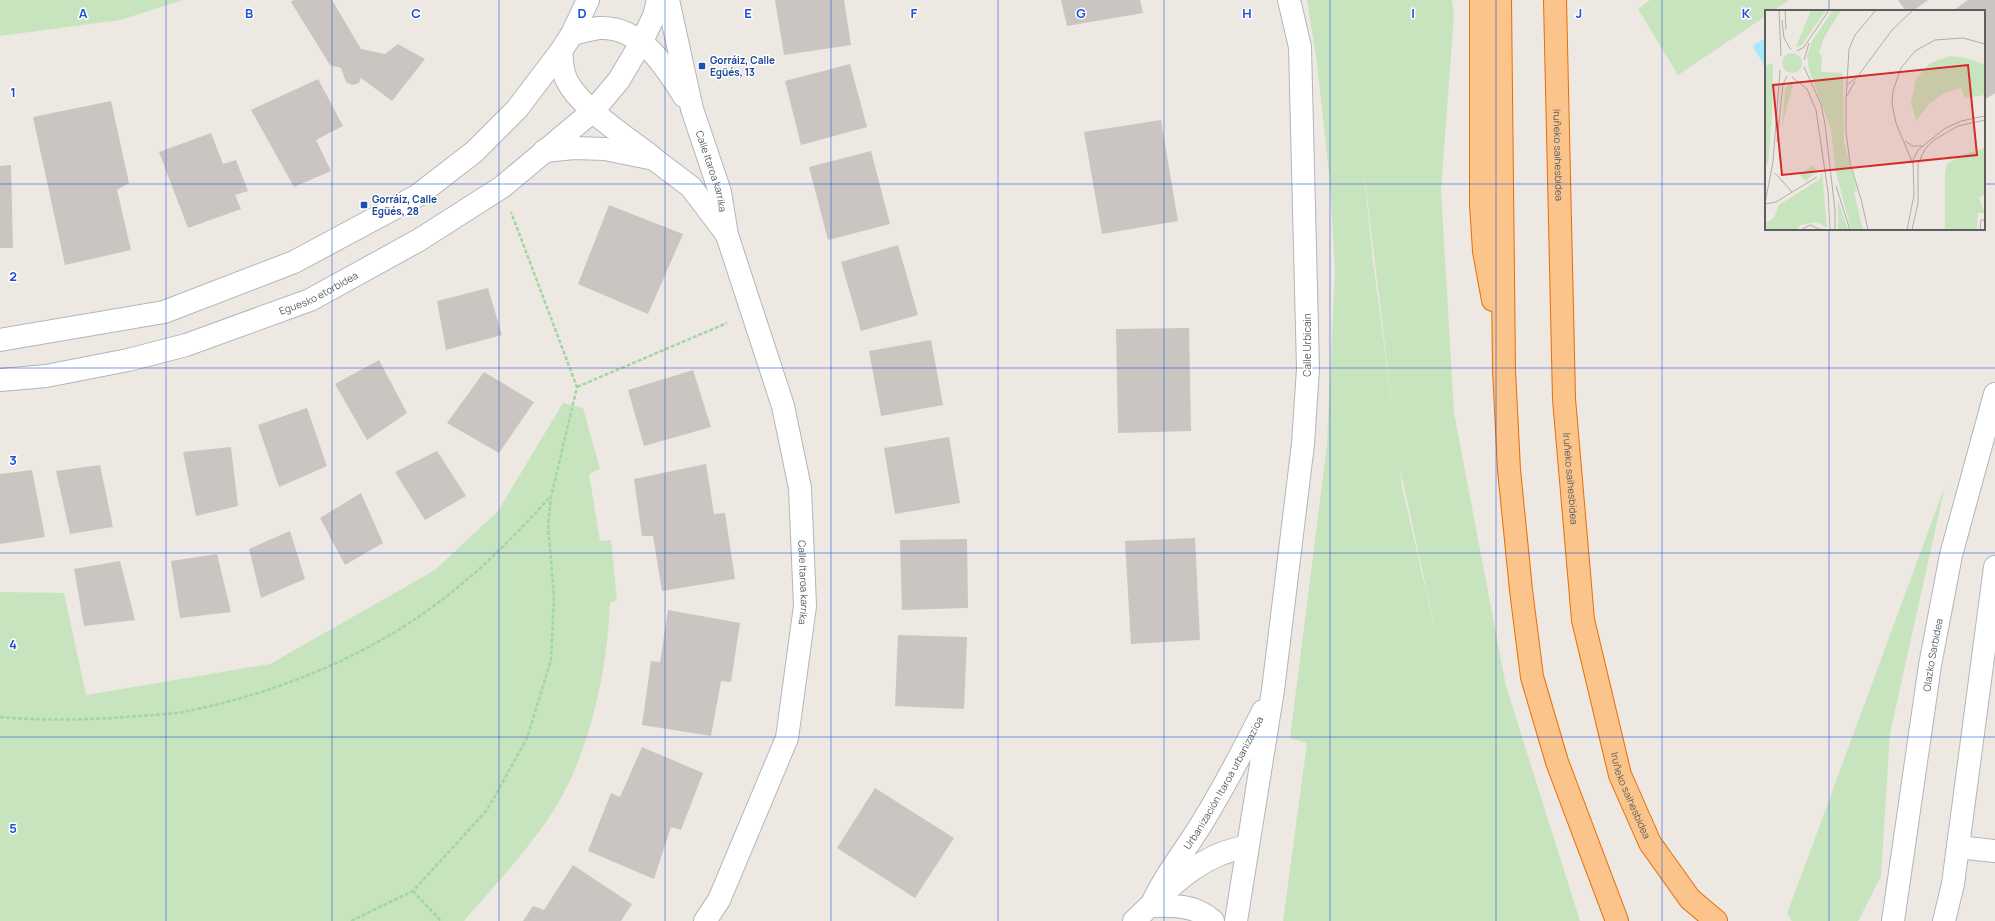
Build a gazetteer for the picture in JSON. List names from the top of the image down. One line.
{"streets":{"highway":["Iruñeko saihesbidea"],"street":["Calle Itaroa karrika","Eguesko etorbidea","Calle Urbicain","Olazko Sarbidea","Urbanización Itaroa urbanizazioa"]},"crossings":[["Calle Itaroa karrika","Eguesko etorbidea"],["Calle Urbicain","Urbanización Itaroa urbanizazioa"]],"places":{"transit":["Gorráiz, Calle Egüés, 13","Gorráiz, Calle Egüés, 28"]},"grid":{"columns":["A","B","C","D","E","F","G","H","I","J","K"],"rows":["1","2","3","4","5"]}}
